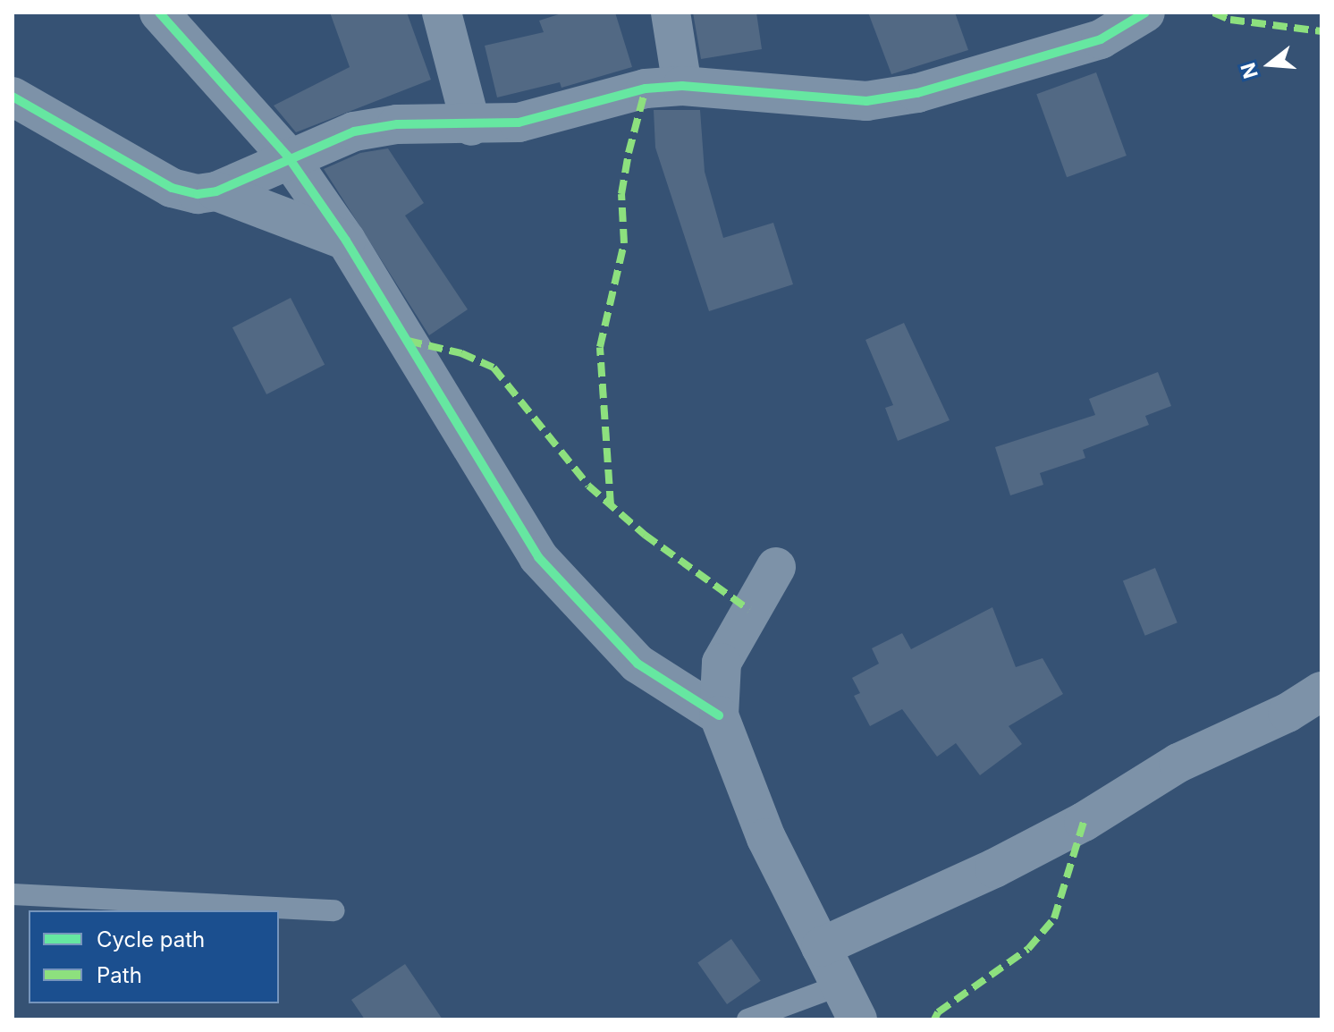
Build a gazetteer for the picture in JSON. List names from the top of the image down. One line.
{"legend":["Cycle path","Path"],"north":"left"}
